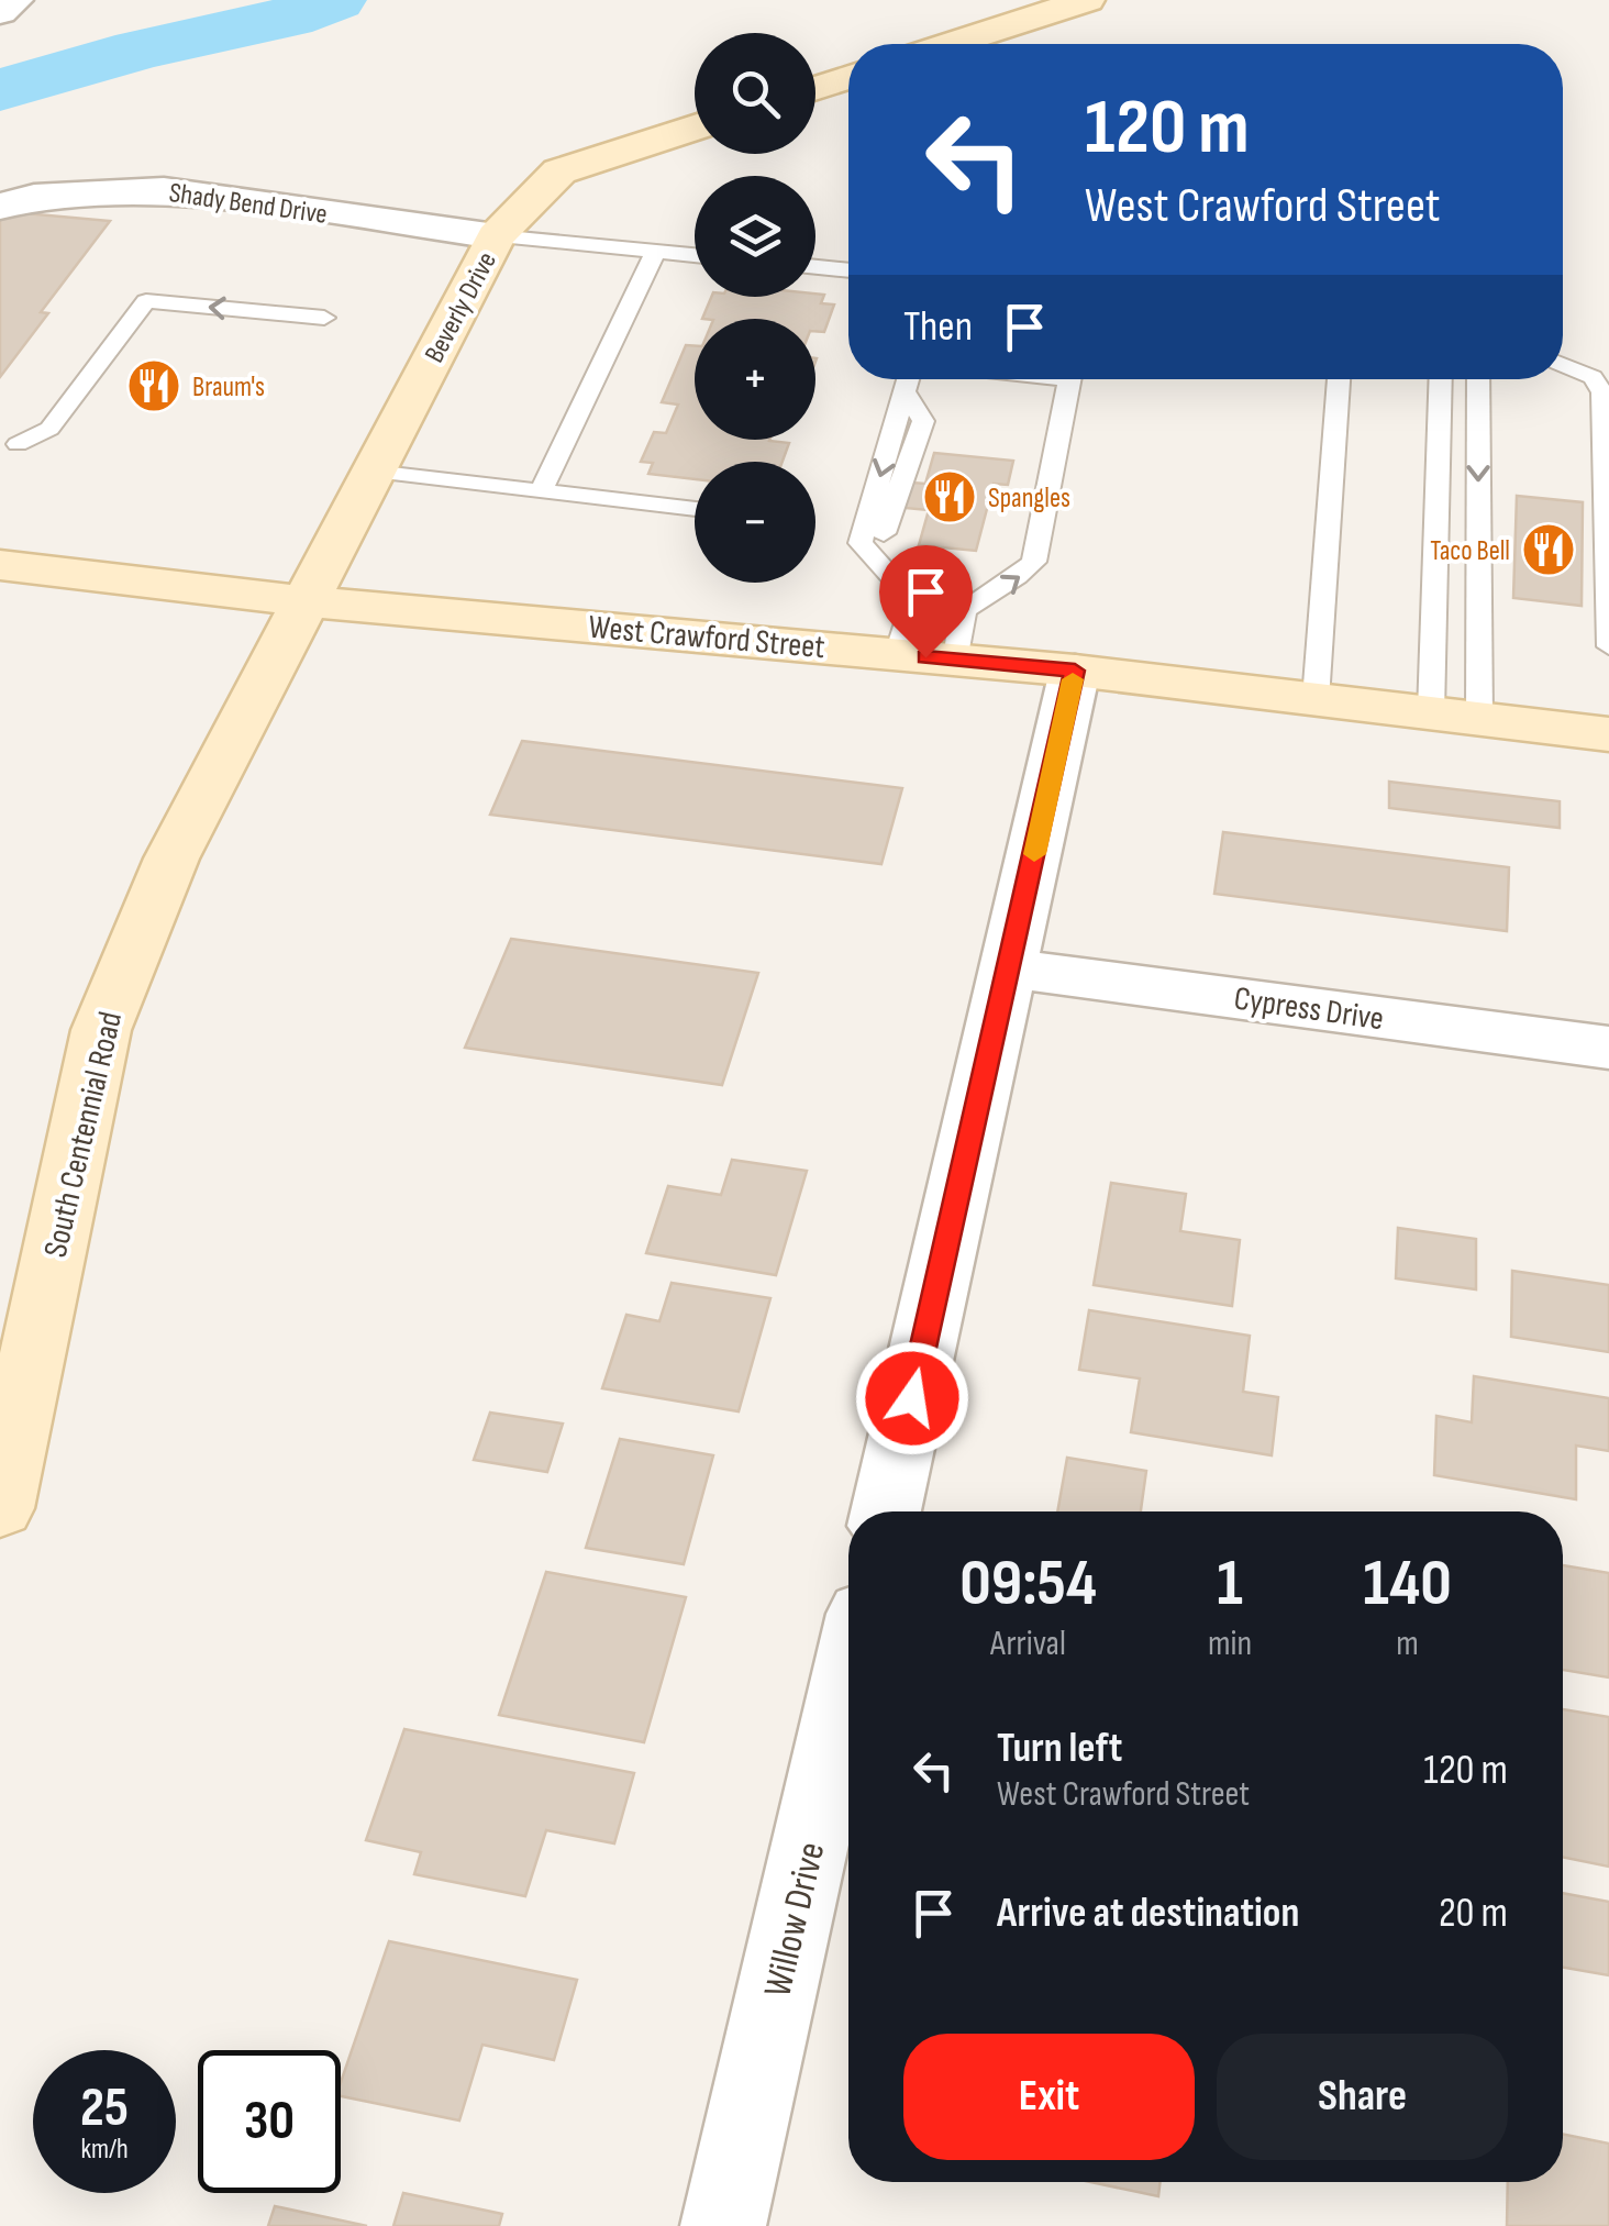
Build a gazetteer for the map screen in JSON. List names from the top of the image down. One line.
{"streets":{"main road":["Beverly Drive","West Crawford Street","South Centennial Road"],"street":["Shady Bend Drive","Cypress Drive","Willow Drive"]},"crossings":[["Shady Bend Drive","Beverly Drive"],["Beverly Drive","West Crawford Street"],["Beverly Drive","South Centennial Road"],["West Crawford Street","South Centennial Road"]],"places":{"restaurant":["Braum's","Spangles","Taco Bell"]},"page":{"map_buttons":["+","−"],"turn":["120 m","West Crawford Street"],"then":"Then","eta":["09:54","Arrival","1","min","140","m"],"list":[{"name":"Turn left","note":"West Crawford Street","value":"120 m"},{"name":"Arrive at destination","value":"20 m"}],"buttons":["Exit","Share"],"speed":"25 km/h","limit":"30"}}
